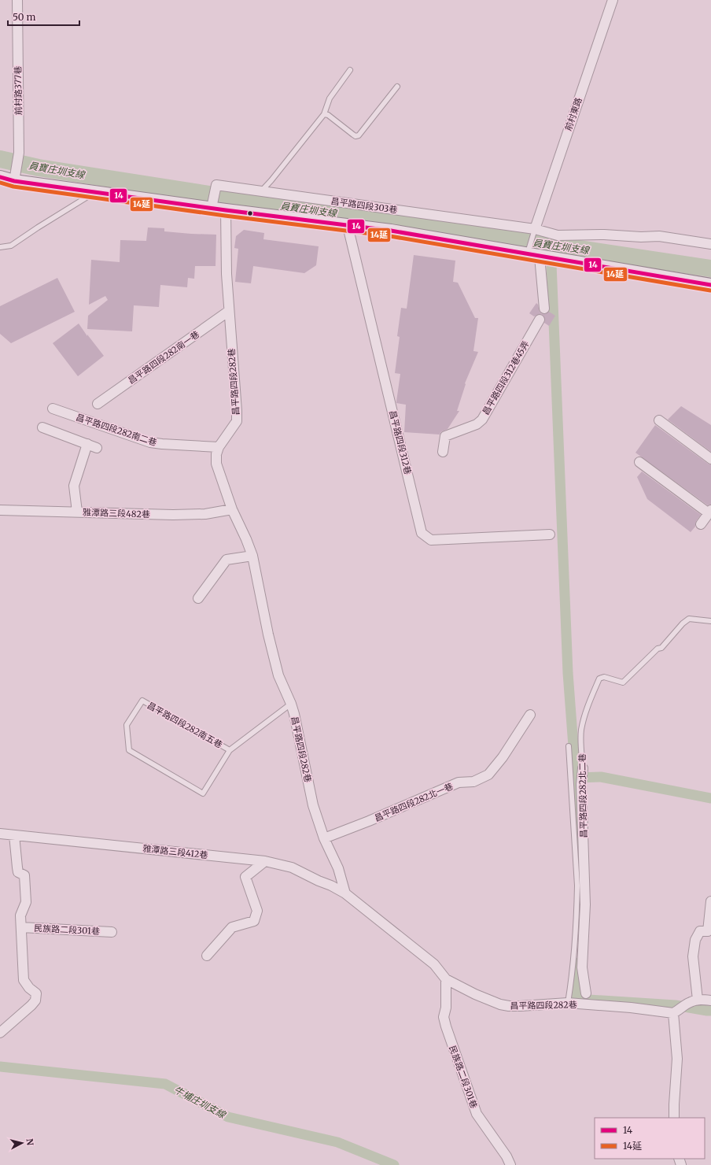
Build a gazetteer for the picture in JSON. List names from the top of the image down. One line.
{"streets":{"street":["前村路377巷","前村東路","昌平路四段303巷","昌平路四段282南一巷","昌平路四段312巷45弄","昌平路四段282巷","昌平路四段282南二巷","昌平路四段312巷","雅潭路三段482巷","昌平路四段282北二巷","昌平路四段282北一巷","雅潭路三段412巷","民族路二段301巷"],"lane":["昌平路四段282南五巷"]},"crossings":[["前村東路","昌平路四段303巷"],["昌平路四段282南一巷","昌平路四段282巷"],["昌平路四段282巷","昌平路四段282南二巷"],["昌平路四段282巷","雅潭路三段482巷"],["昌平路四段282巷","昌平路四段282南五巷"],["昌平路四段282巷","昌平路四段282北二巷"],["昌平路四段282巷","昌平路四段282北一巷"],["昌平路四段282巷","雅潭路三段412巷"],["昌平路四段282巷","民族路二段301巷"],["雅潭路三段412巷","民族路二段301巷"]],"water":["員寶庄圳支線","牛埔庄圳支線"],"lines":["transit line 14","transit line 14延"],"legend":["14","14延"],"scale_bar":"50 m","north":"right"}
